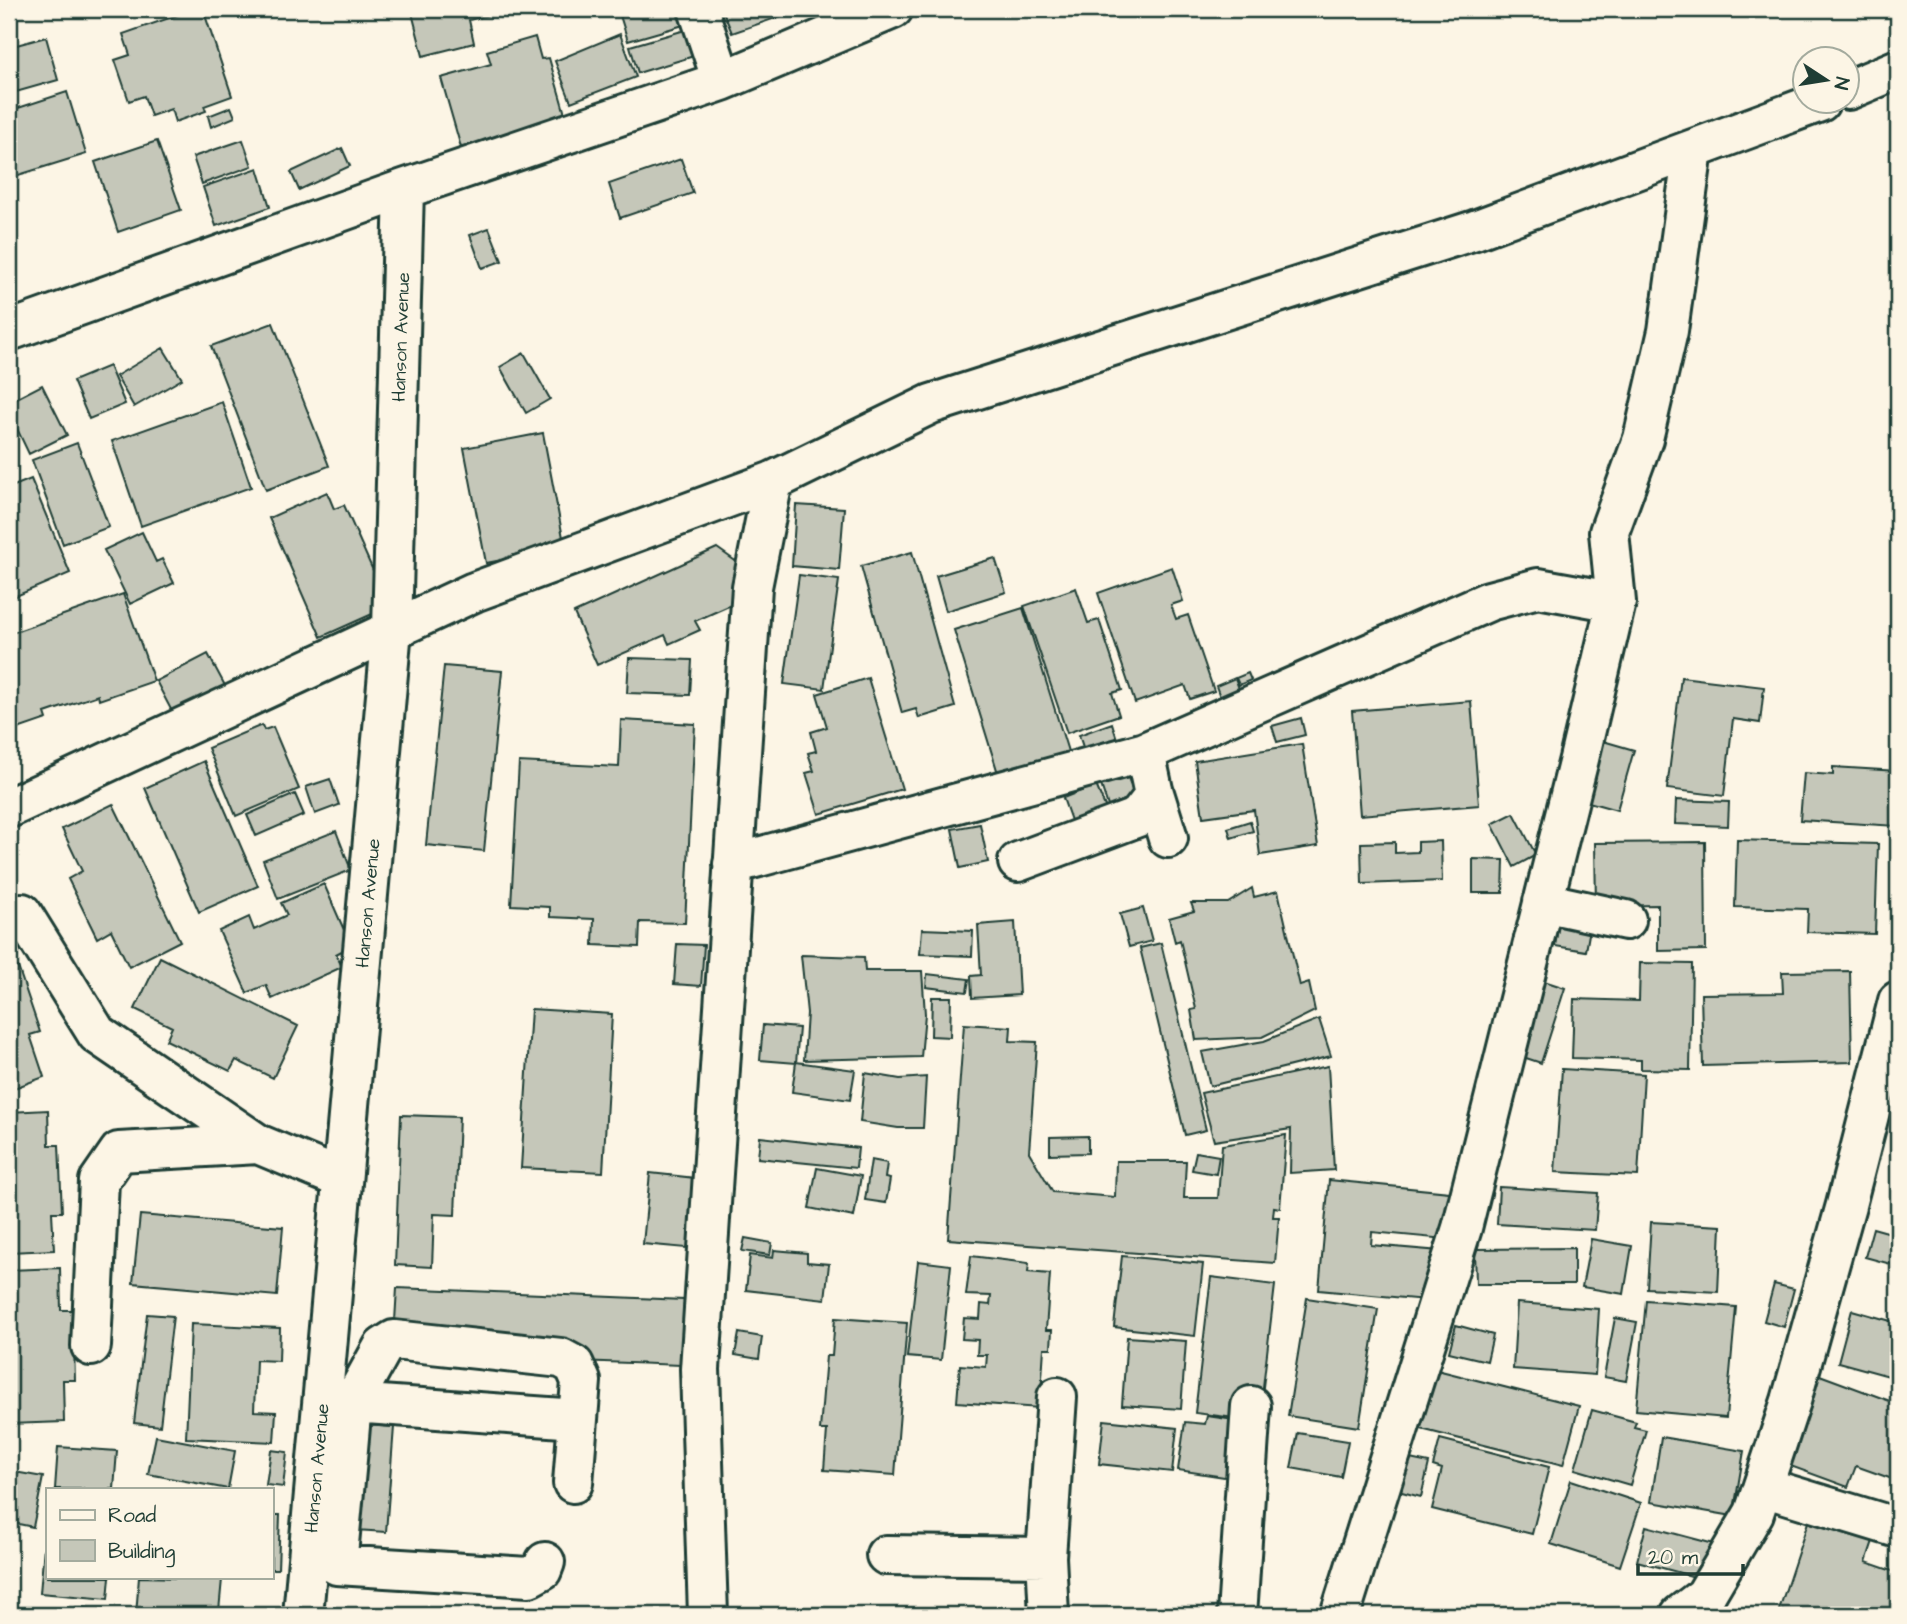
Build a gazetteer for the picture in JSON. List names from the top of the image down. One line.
{"streets":{"street":["Hanson Avenue"]},"legend":["Road","Building"],"scale_bar":"20 m","north":"right"}
